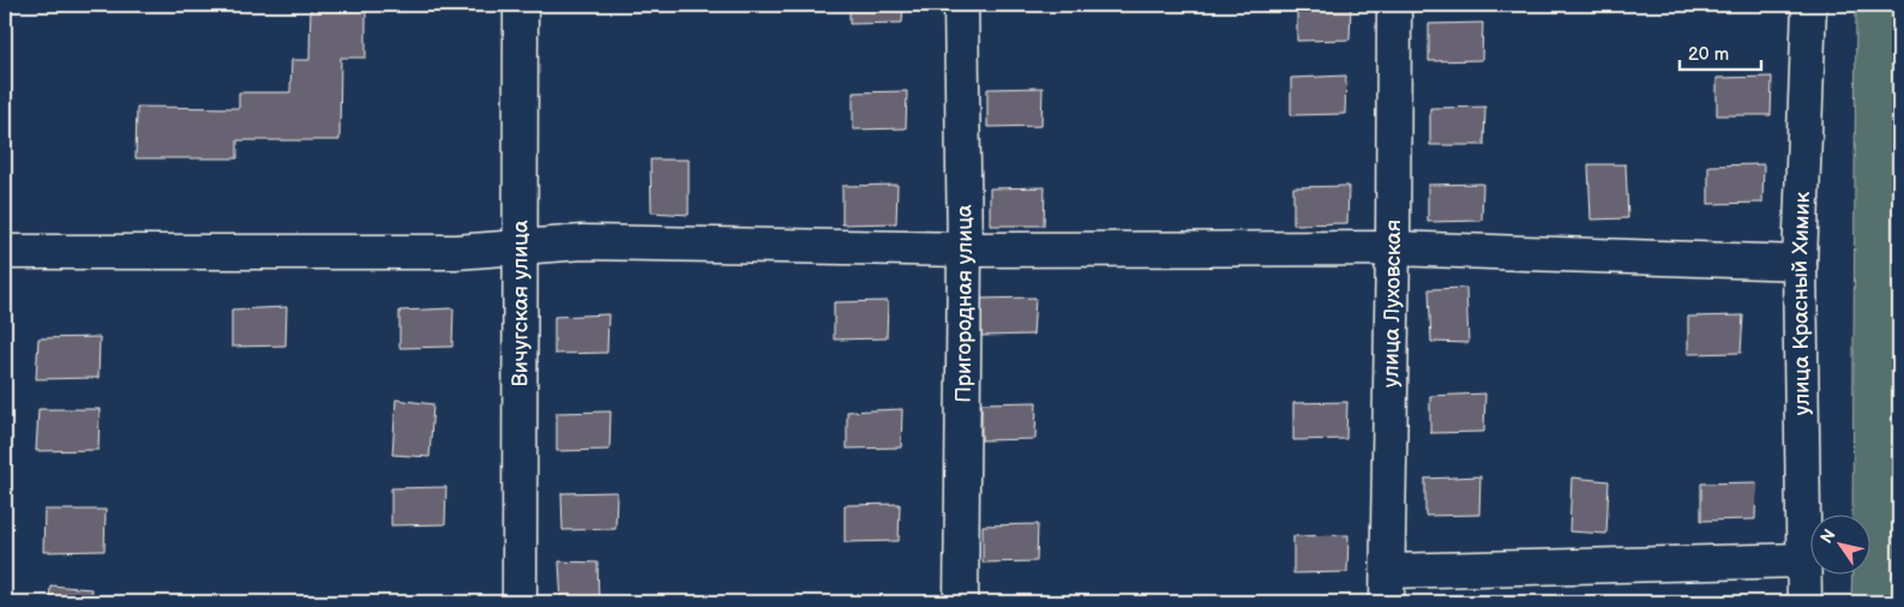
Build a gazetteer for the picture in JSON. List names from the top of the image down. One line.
{"streets":{"street":["Вичугская улица","Пригородная улица","улица Луховская","улица Красный Химик"]},"scale_bar":"20 m","north":"top left"}
